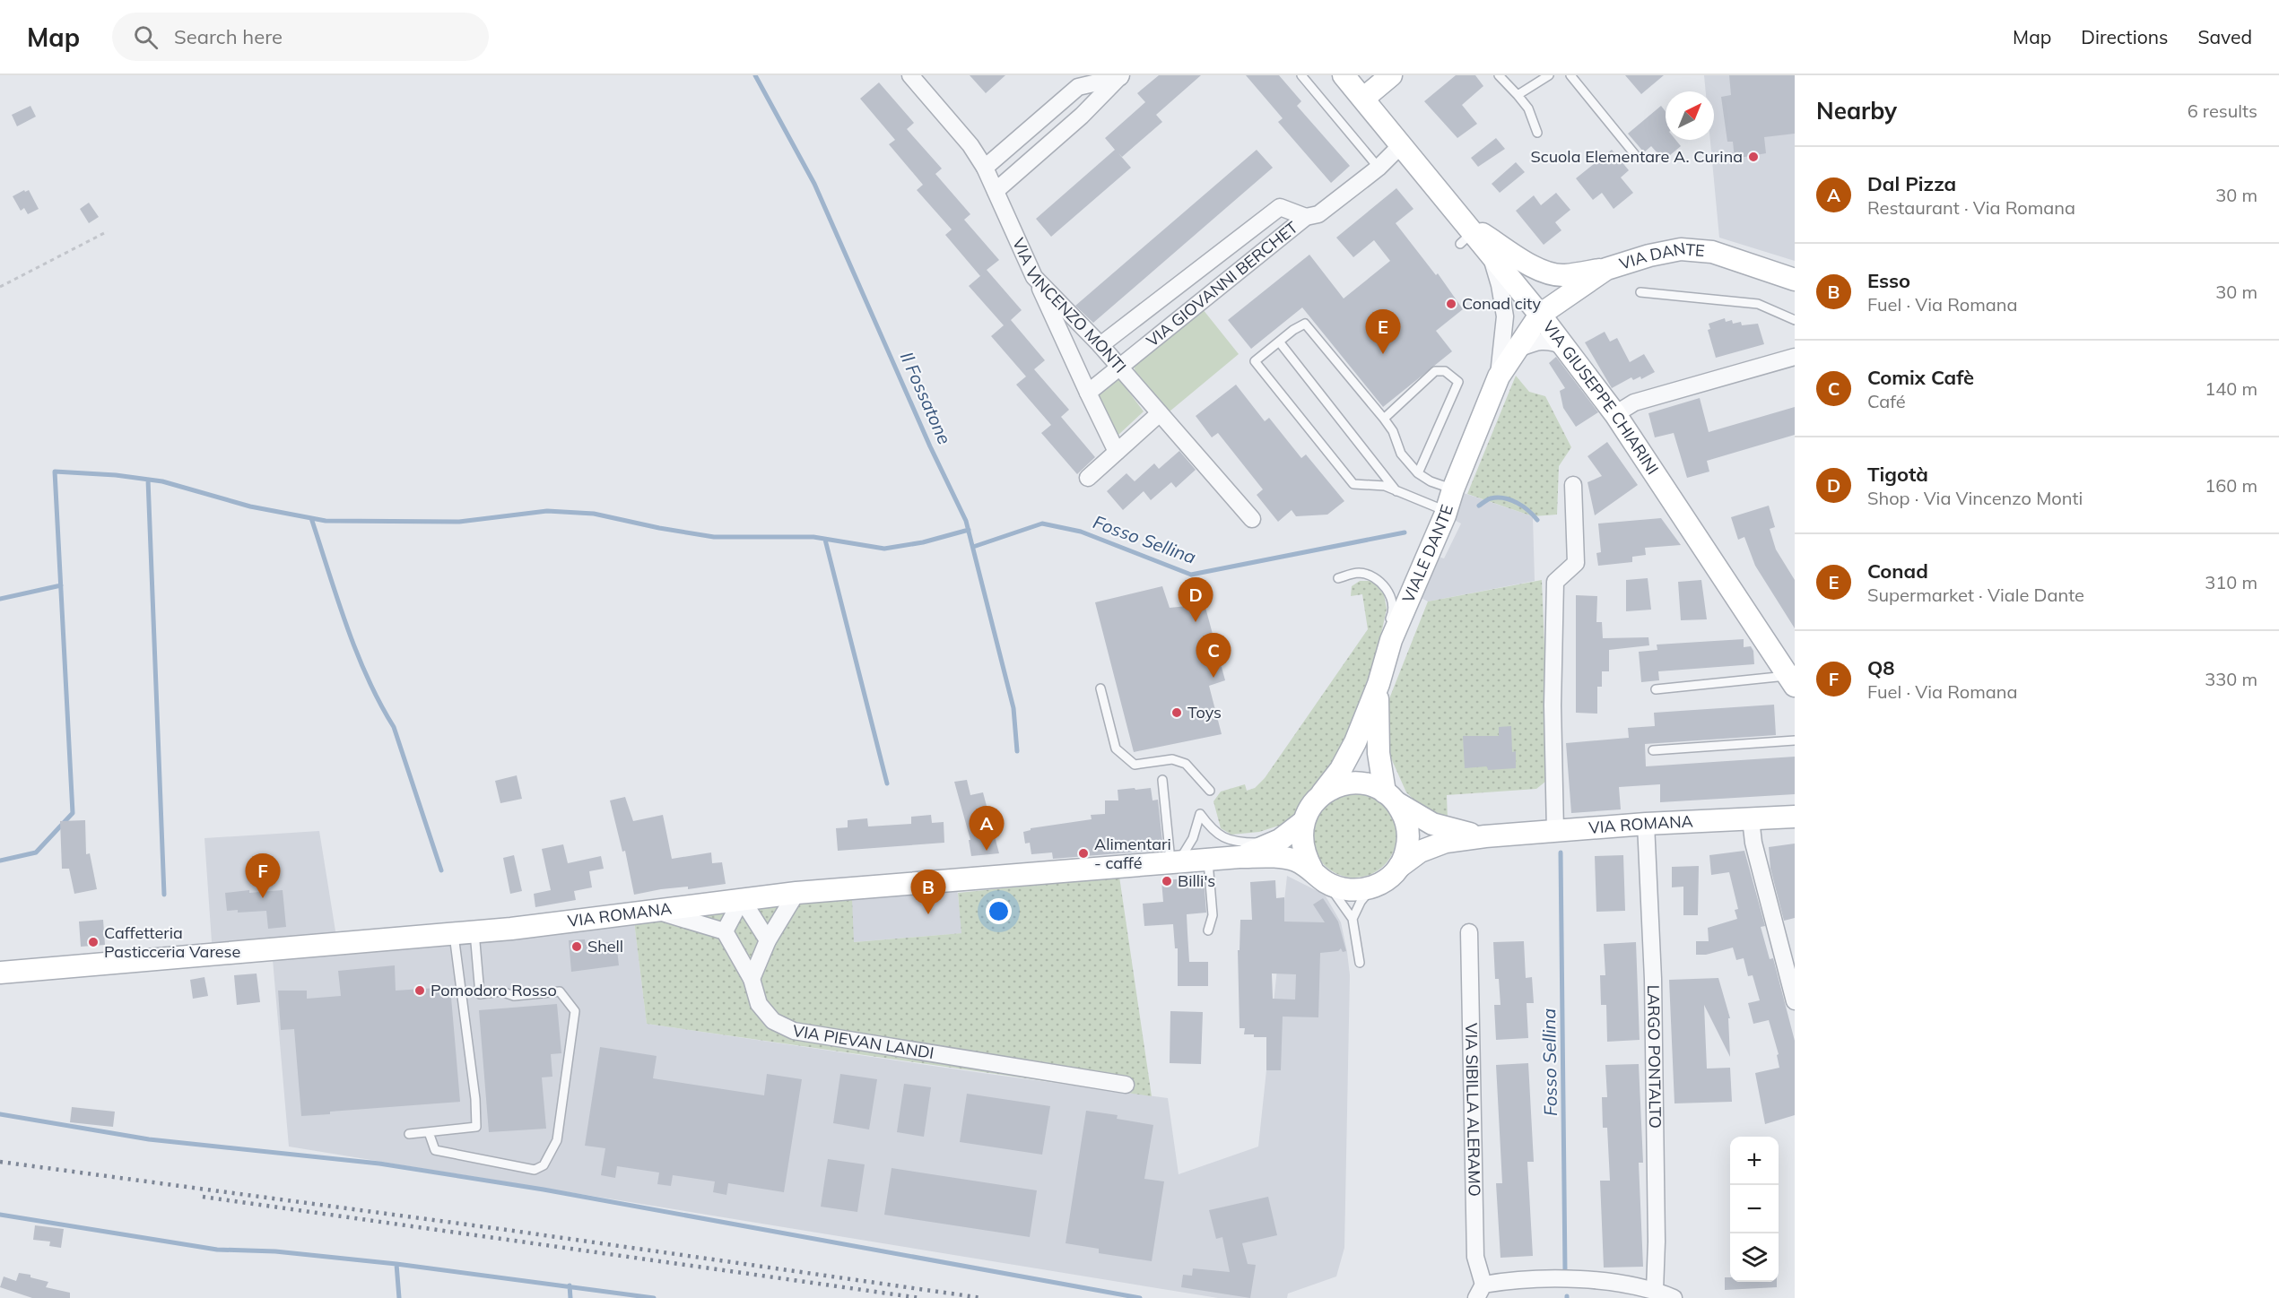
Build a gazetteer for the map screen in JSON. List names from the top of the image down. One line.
{"streets":{"main road":["VIA DANTE","VIA GIUSEPPE CHIARINI","VIALE DANTE","VIA ROMANA"],"street":["VIA GIOVANNI BERCHET","VIA VINCENZO MONTI","VIA PIEVAN LANDI","LARGO PONTALTO","VIA SIBILLA ALERAMO"]},"crossings":[["VIA DANTE","VIA GIUSEPPE CHIARINI"],["VIA DANTE","VIALE DANTE"],["VIA GIOVANNI BERCHET","VIA VINCENZO MONTI"],["VIA GIOVANNI BERCHET","VIA GIUSEPPE CHIARINI"],["VIA GIUSEPPE CHIARINI","VIALE DANTE"],["VIA ROMANA","LARGO PONTALTO"]],"water":["Il Fossatone","Fosso Sellina"],"places":["Scuola Elementare A. Curina","Conad city","Toys","Alimentari - caffé","Billi's","Caffetteria Pasticceria Varese","Shell","Pomodoro Rosso"],"north":"top right","page":{"header":"Map","search":"Search here","nav":["Map","Directions","Saved"],"heading":["Nearby","6 results"],"list":[{"mark":"A","name":"Dal Pizza","note":"Restaurant · Via Romana","value":"30 m"},{"mark":"B","name":"Esso","note":"Fuel · Via Romana","value":"30 m"},{"mark":"C","name":"Comix Cafè","note":"Café","value":"140 m"},{"mark":"D","name":"Tigotà","note":"Shop · Via Vincenzo Monti","value":"160 m"},{"mark":"E","name":"Conad","note":"Supermarket · Viale Dante","value":"310 m"},{"mark":"F","name":"Q8","note":"Fuel · Via Romana","value":"330 m"}],"pins":["E","D","C","A","F","B"],"map_buttons":["+","−"]}}
